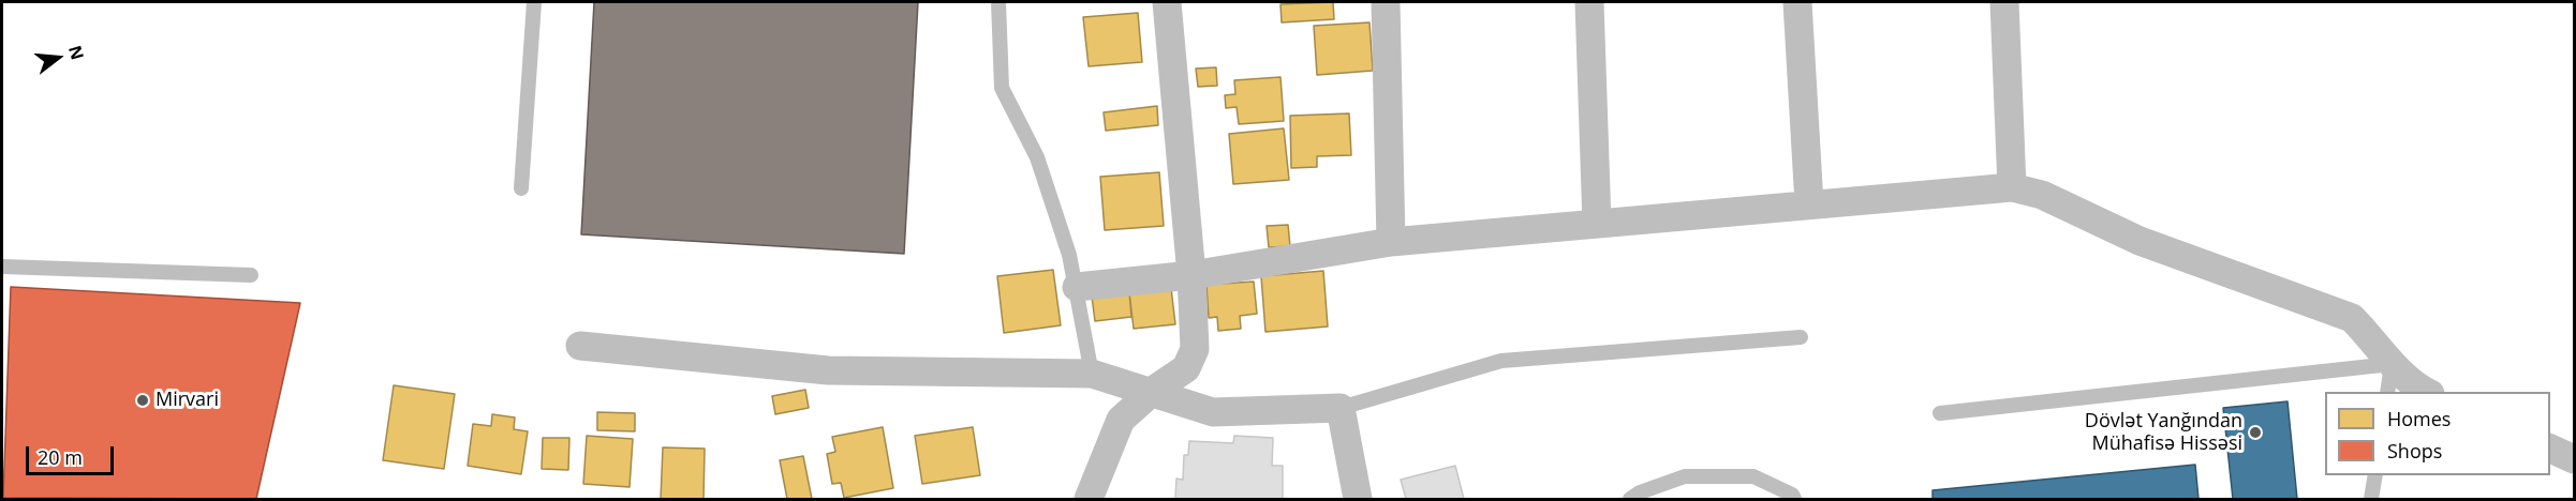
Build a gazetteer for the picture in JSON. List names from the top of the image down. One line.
{"places":["Mirvari","Dövlət Yanğından Mühafisə Hissəsi"],"legend":["Homes","Shops"],"scale_bar":"20 m","north":"right"}
